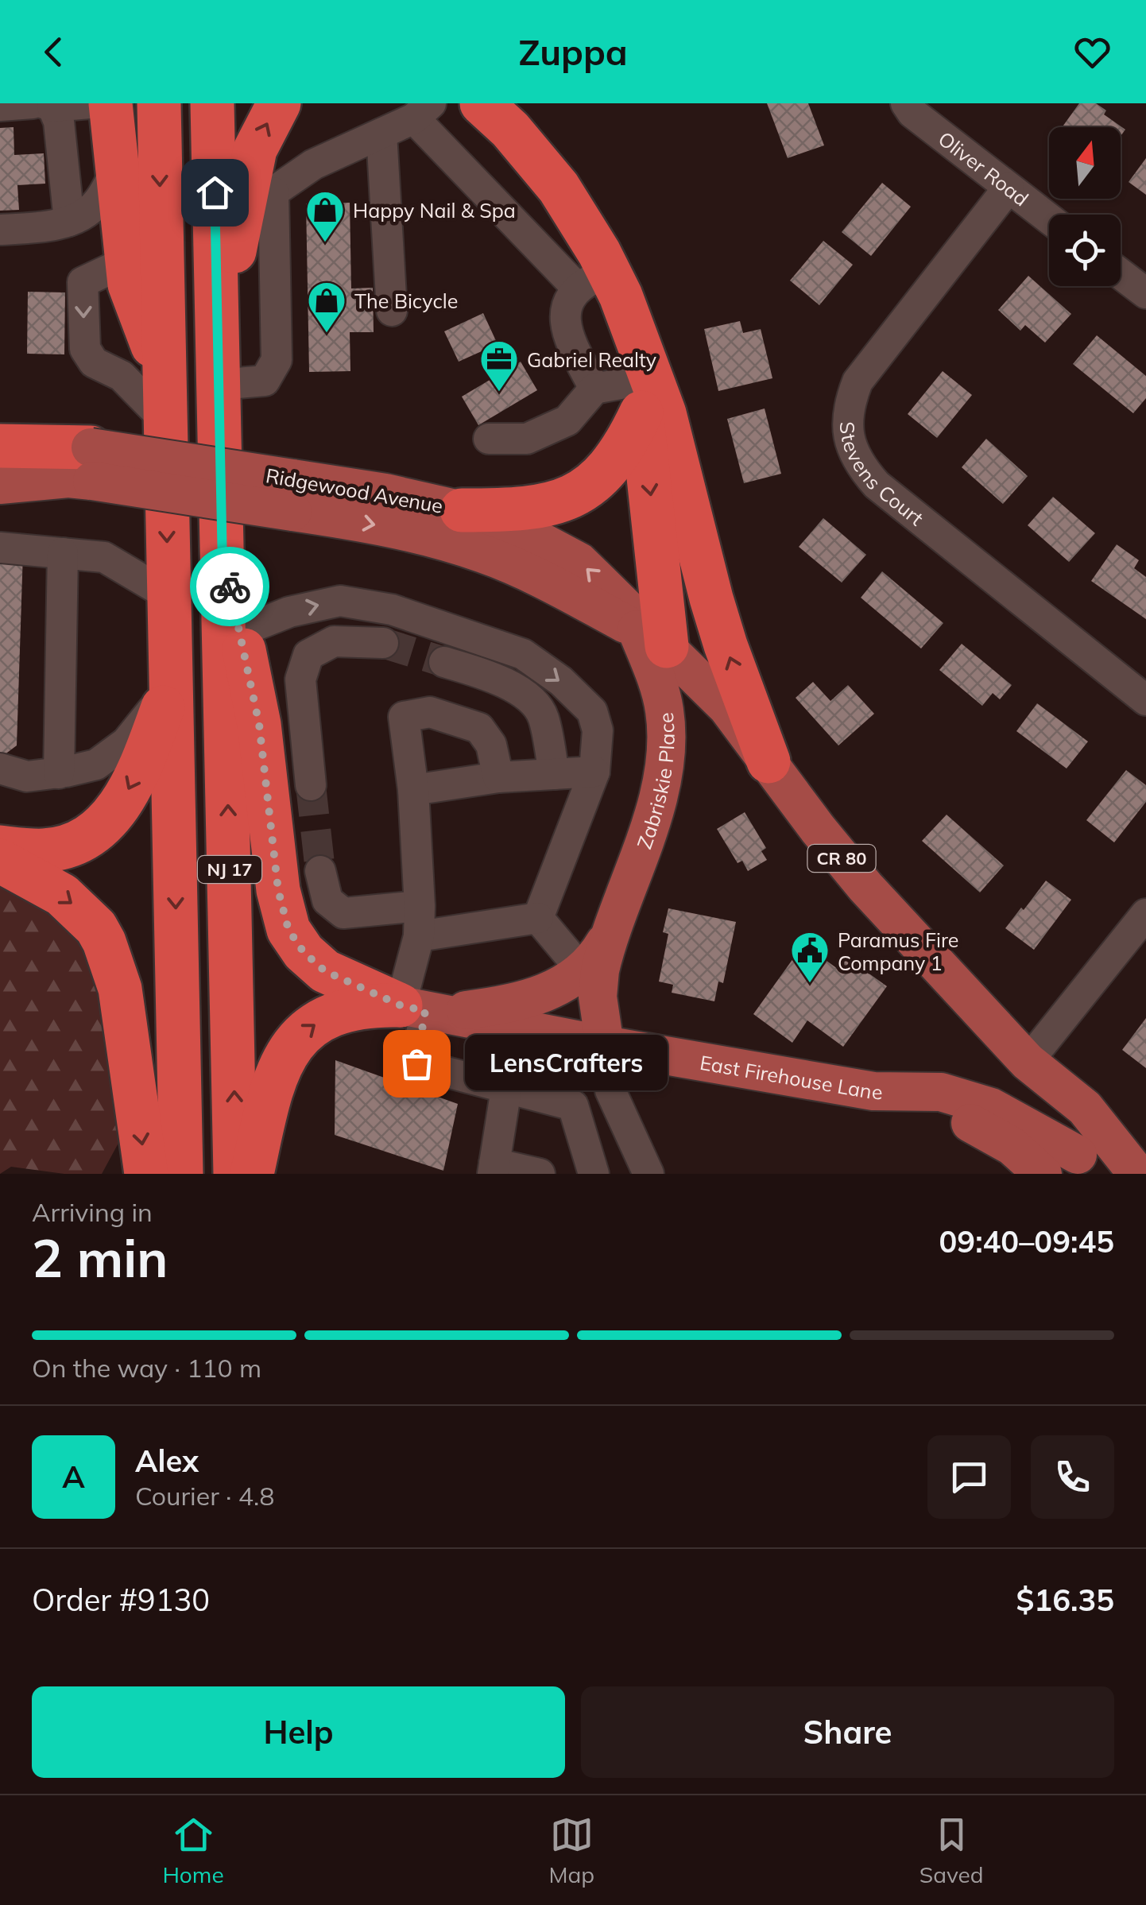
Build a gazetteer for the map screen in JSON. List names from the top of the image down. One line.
{"streets":{"highway":["NJ 17"],"main road":["Ridgewood Avenue","Zabriskie Place","CR 80","East Firehouse Lane"],"street":["Oliver Road","Stevens Court"]},"crossings":[["Oliver Road","Stevens Court"],["Ridgewood Avenue","Zabriskie Place"],["Ridgewood Avenue","East Firehouse Lane"]],"places":{"shop":["Happy Nail & Spa","The Bicycle"],"office":["Gabriel Realty"],"public building":["Paramus Fire Company 1"],"other":["LensCrafters"]},"north":"top","page":{"header":"Zuppa","bubble":"LensCrafters","heading":["2 min","Arriving in","09:40–09:45"],"panel":["Alex","Courier · 4.8","Order #9130","$16.35"],"bar":"On the way · 110 m","round":"A","buttons":["Help","Share"],"tabs":["Home","Map","Saved"]}}
